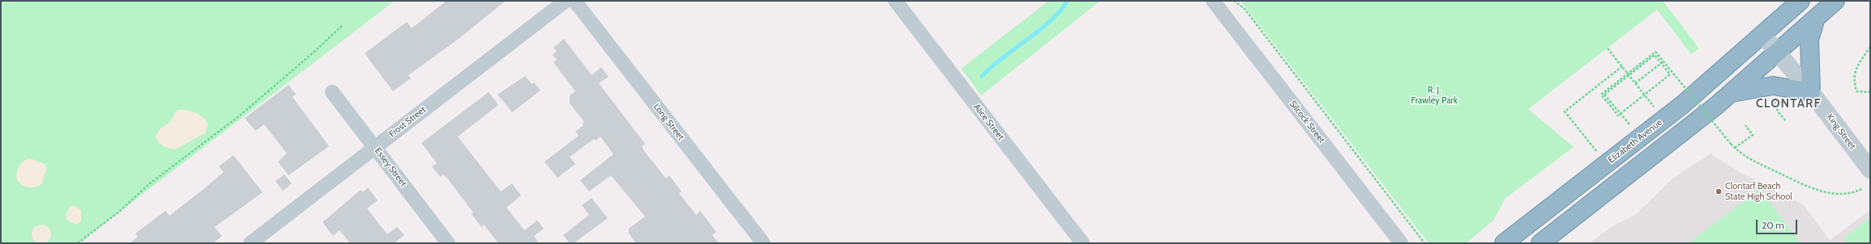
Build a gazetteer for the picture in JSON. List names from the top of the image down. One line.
{"streets":{"highway":["Elizabeth Avenue"],"street":["Frost Street","Long Street","Alice Street","Silcock Street","King Street","Essey Street"]},"crossings":[["Frost Street","Essey Street"],["King Street","Elizabeth Avenue"]],"districts":["CLONTARF"],"parks":["R. J. Frawley Park"],"places":["Clontarf Beach State High School"],"scale_bar":"20 m"}
